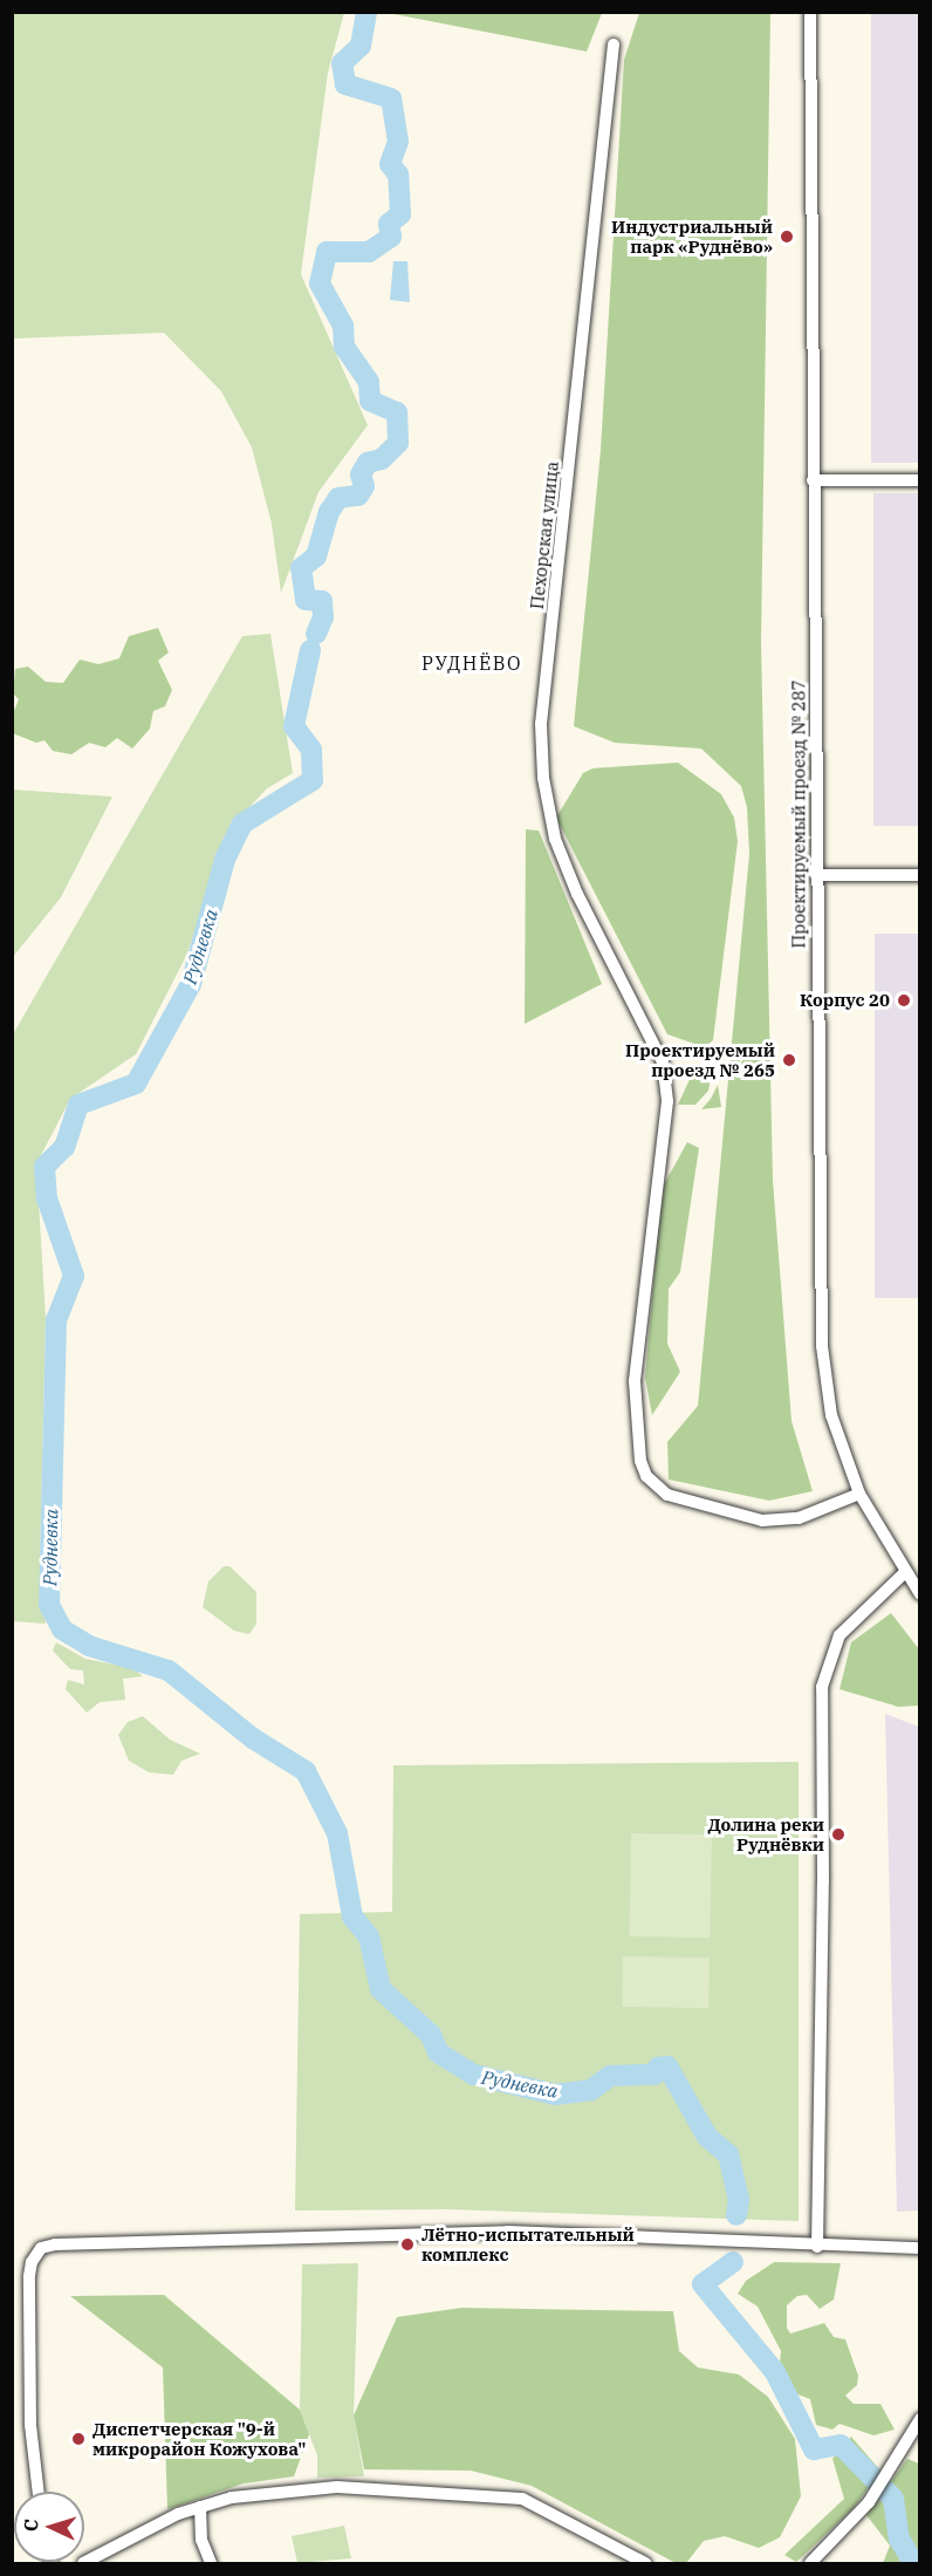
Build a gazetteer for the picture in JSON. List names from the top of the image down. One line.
{"streets":{"street":["Пехорская улица","Проектируемый проезд № 287"]},"crossings":[["Пехорская улица","Проектируемый проезд № 287"]],"districts":["РУДНЁВО"],"water":["Рудневка"],"places":["Индустриальный парк «Руднёво»","Корпус 20","Проектируемый проезд № 265","Долина реки Руднёвки","Лётно-испытательный комплекс","Диспетчерская \"9-й микрорайон Кожухова\""],"north":"left"}
